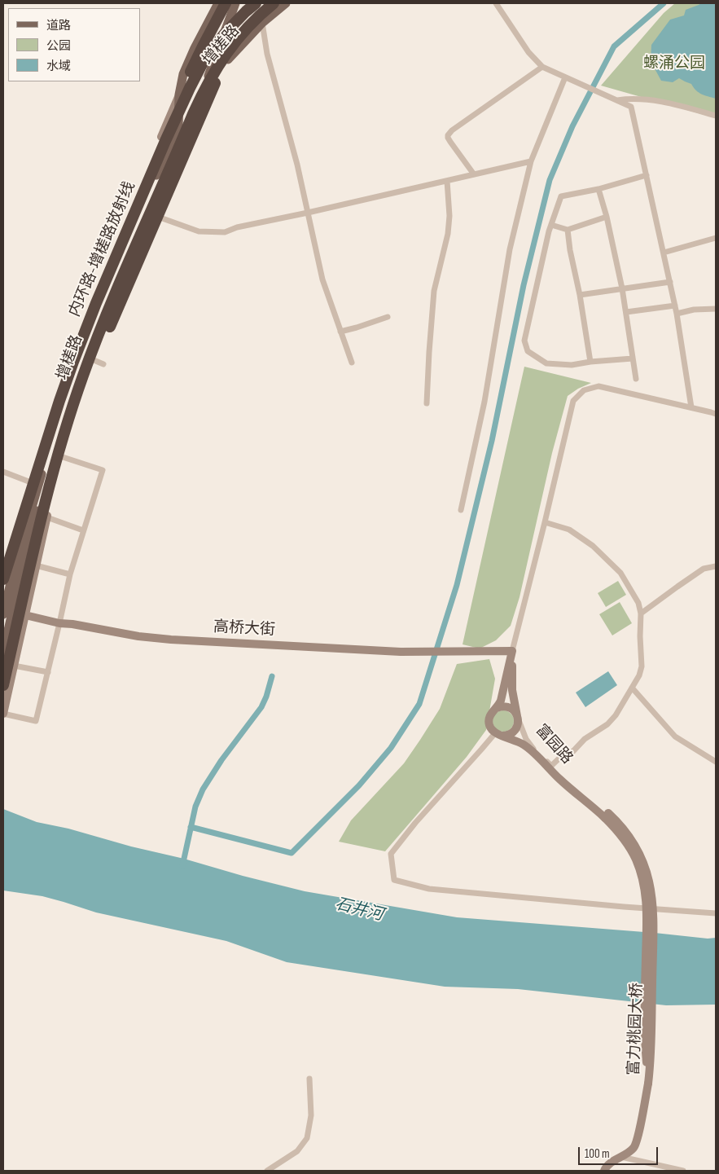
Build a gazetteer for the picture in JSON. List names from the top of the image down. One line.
{"streets":{"highway":["增槎路","内环路-增槎路放射线"],"street":["高桥大街","富园路","富力桃园大桥"]},"crossings":[["增槎路","内环路-增槎路放射线"],["高桥大街","富园路"],["富园路","富力桃园大桥"]],"water":["石井河"],"parks":["螺涌公园"],"legend":["道路","公园","水域"],"scale_bar":"100 m"}
